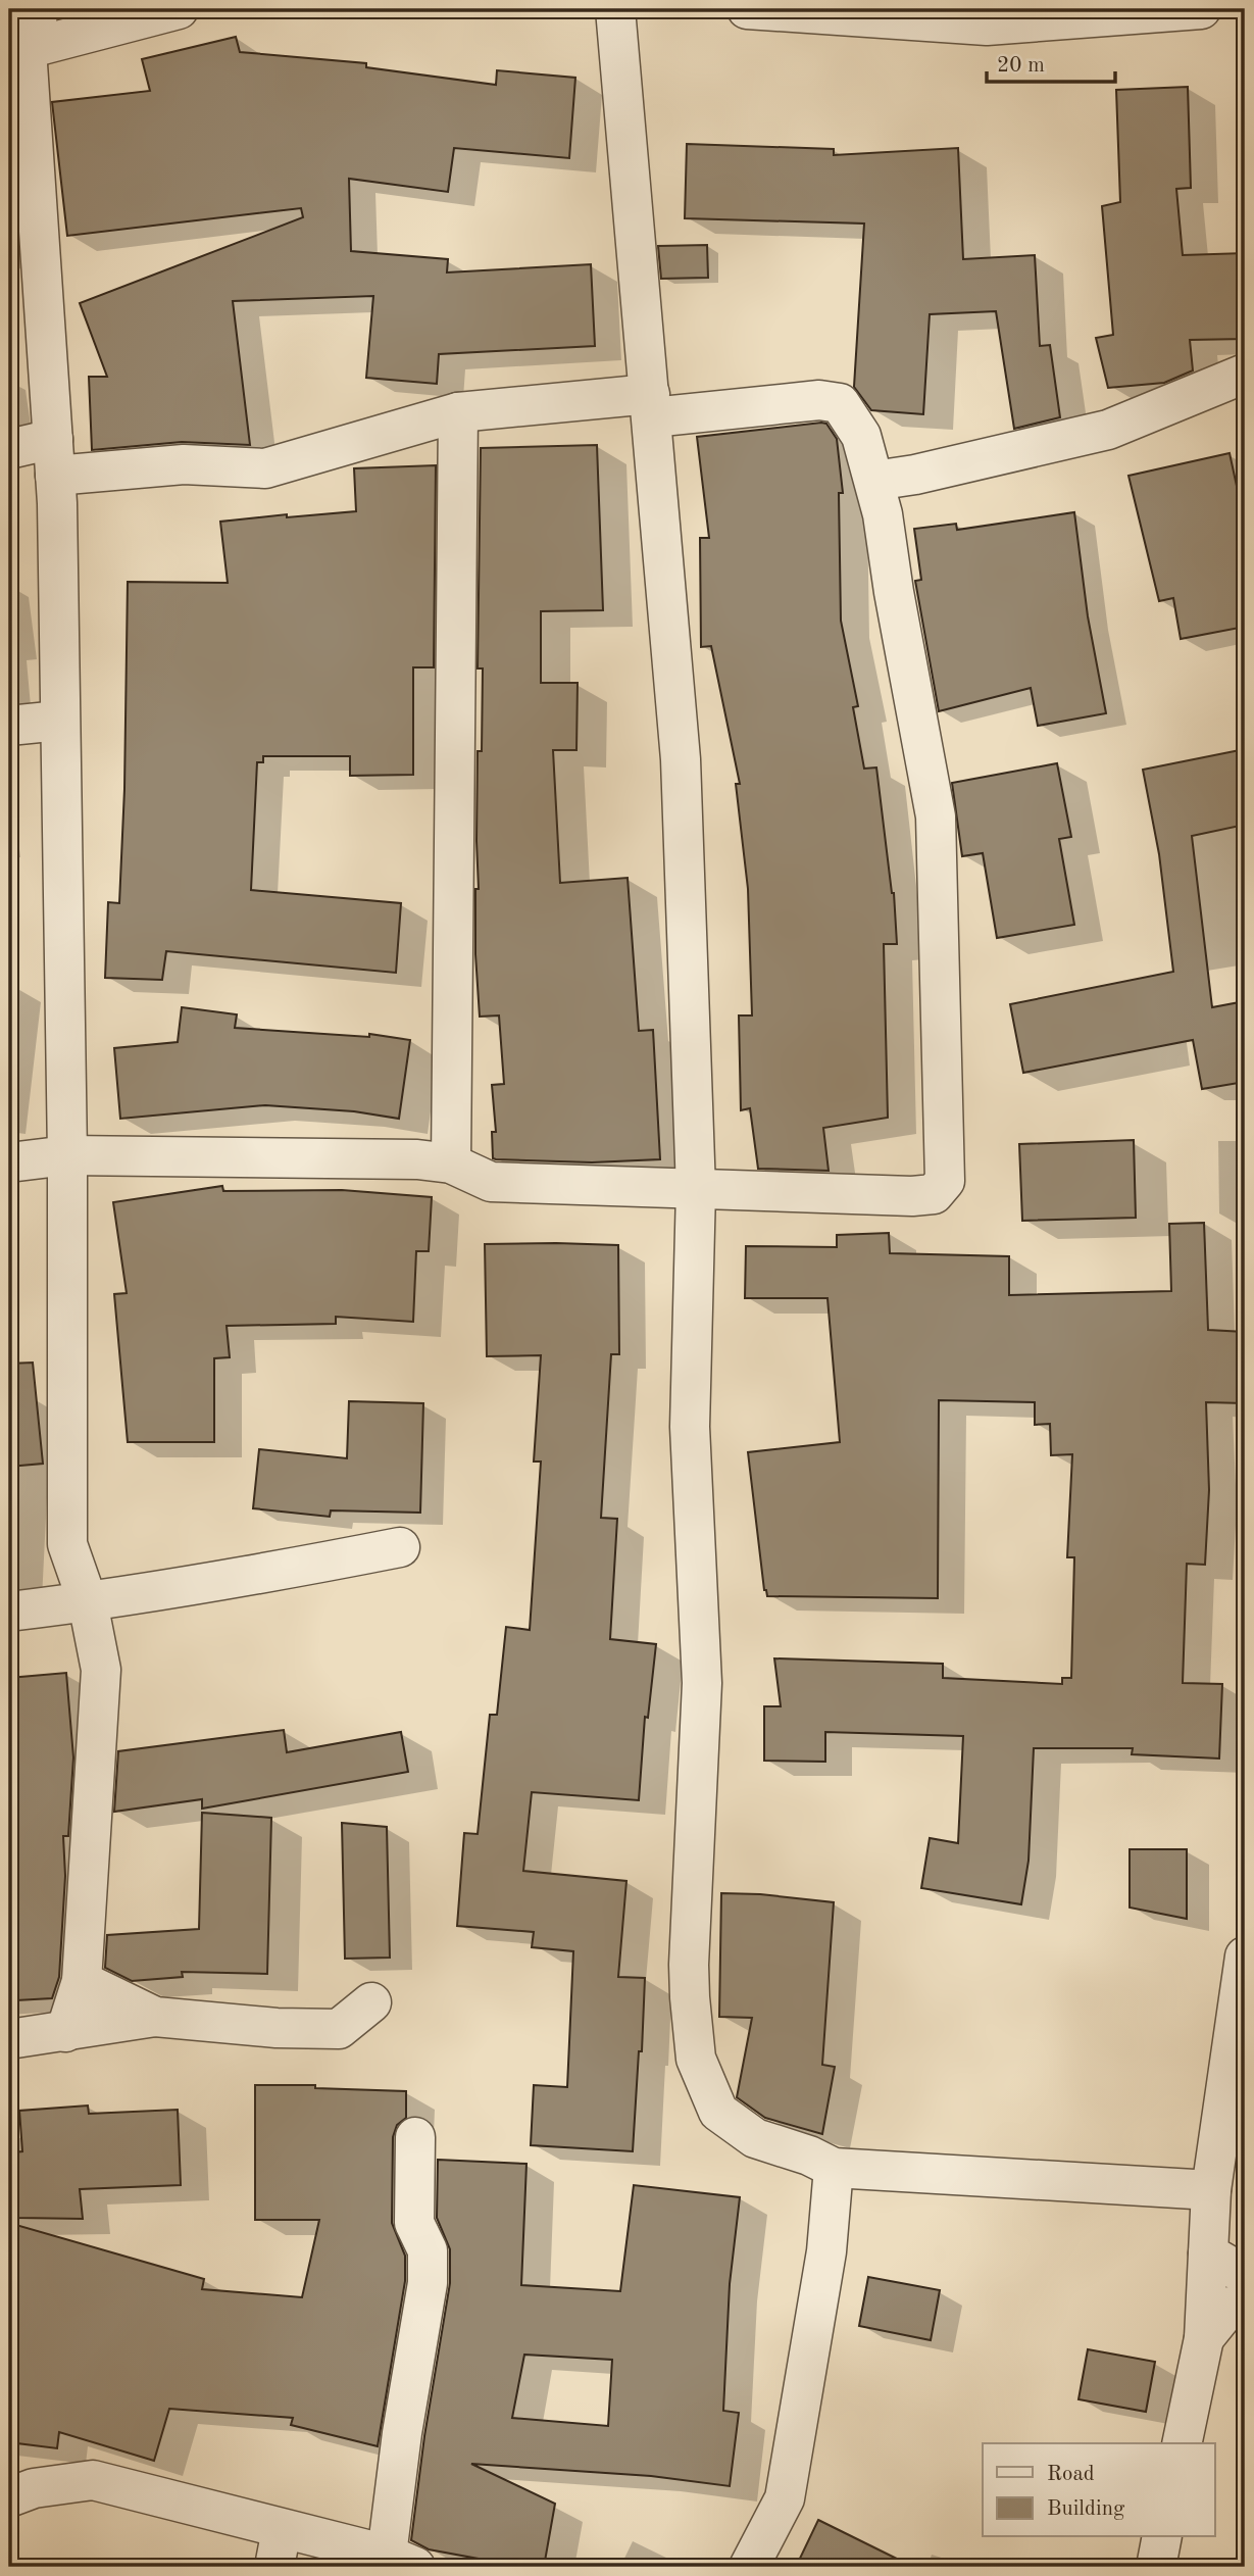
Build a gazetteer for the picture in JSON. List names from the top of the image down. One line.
{"legend":["Road","Building"],"scale_bar":"20 m"}
